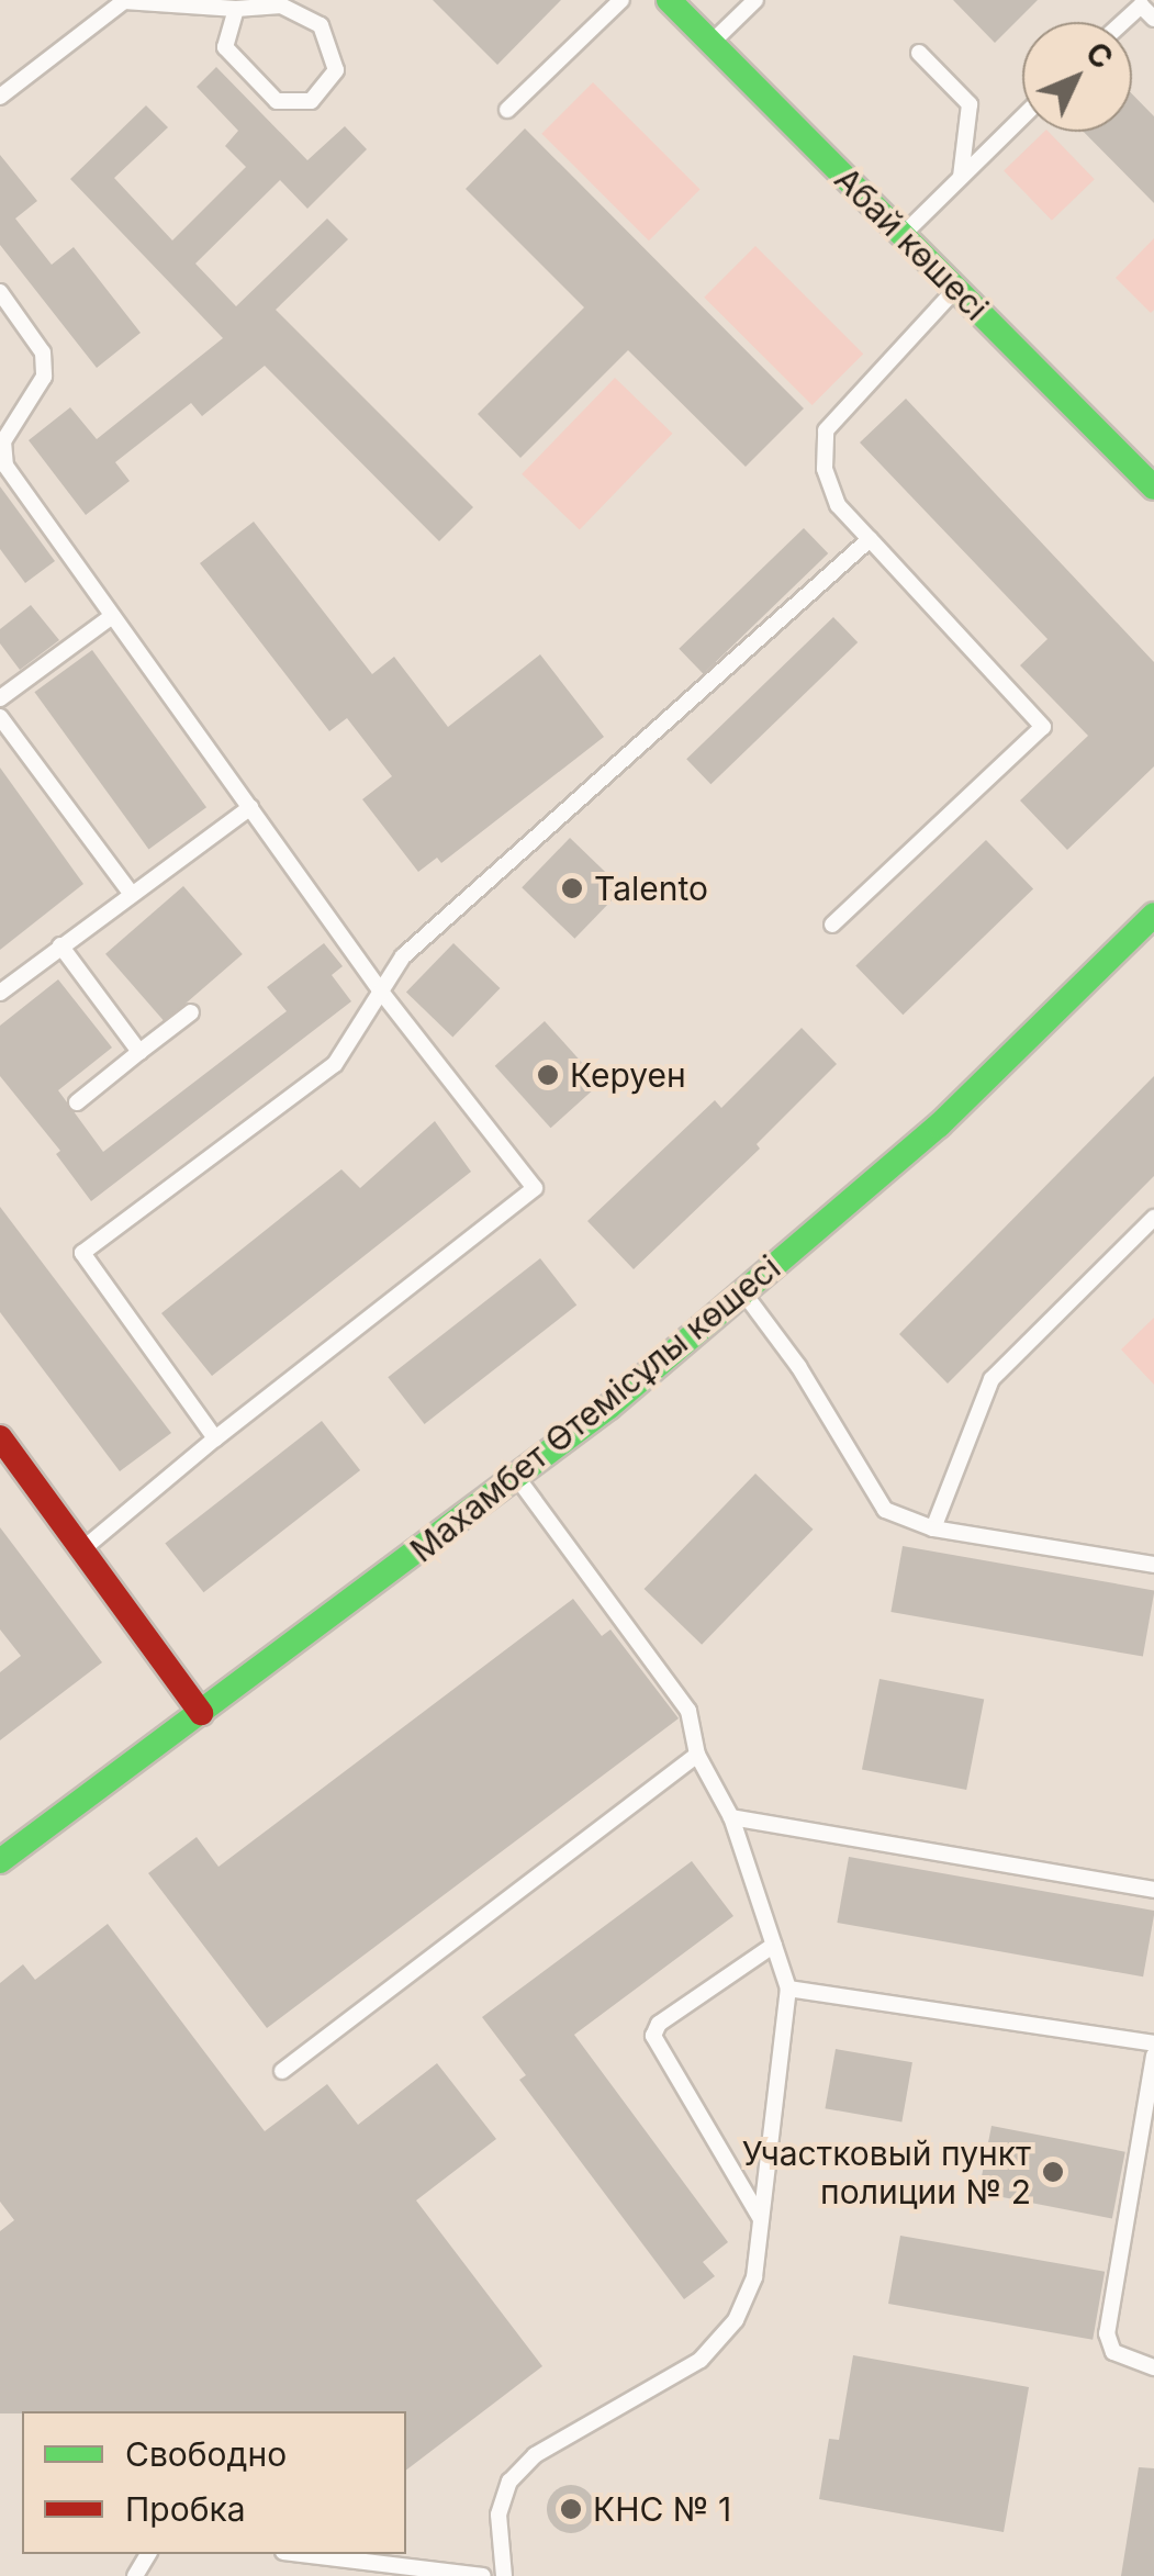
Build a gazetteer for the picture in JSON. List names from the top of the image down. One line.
{"streets":{"main road":["Абай көшесі","Махамбет Өтемісұлы көшесі"]},"places":["Talento","Керуен","Участковый пункт полиции № 2","КНС № 1"],"legend":["Свободно","Пробка"],"north":"top right"}
